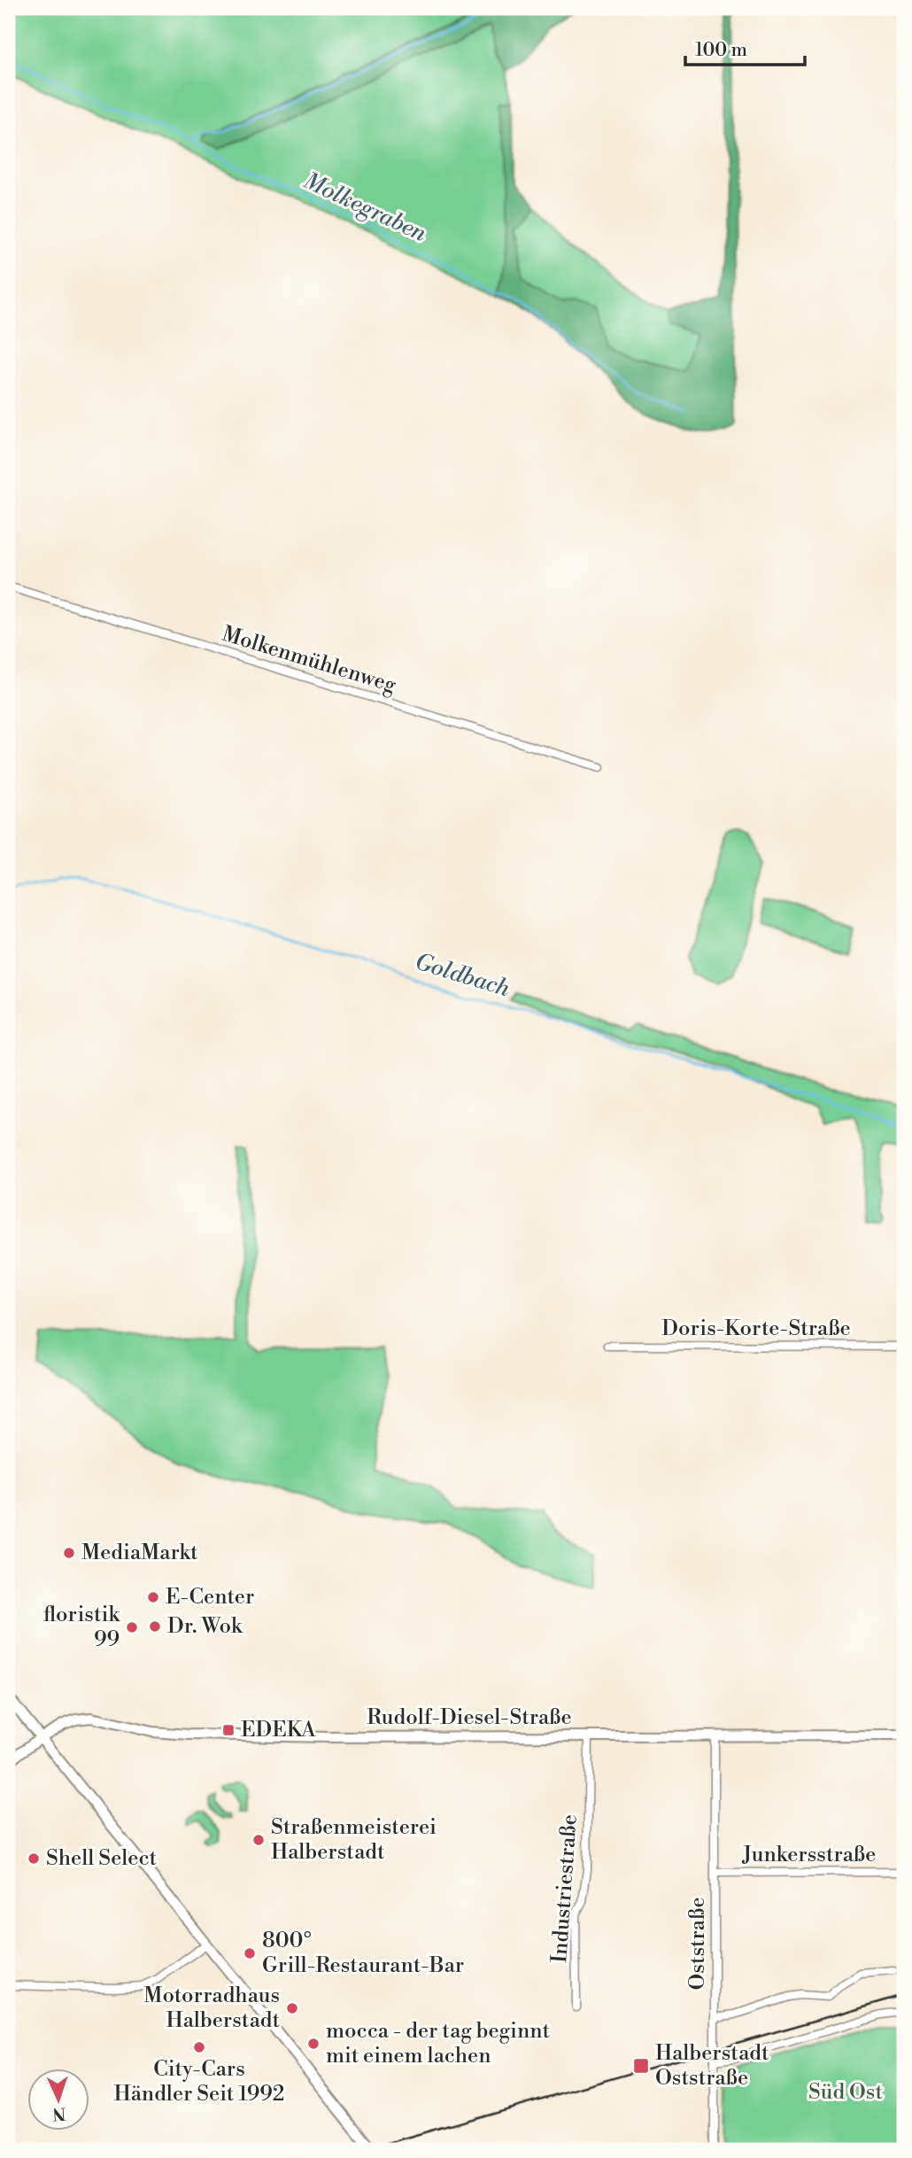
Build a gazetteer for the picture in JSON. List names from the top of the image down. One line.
{"streets":{"street":["Molkenmühlenweg","Doris-Korte-Straße","Rudolf-Diesel-Straße","Junkersstraße","Industriestraße","Oststraße"]},"crossings":[["Rudolf-Diesel-Straße","Industriestraße"],["Rudolf-Diesel-Straße","Oststraße"],["Junkersstraße","Oststraße"]],"water":["Molkegraben","Goldbach"],"parks":["Süd Ost"],"places":{"other":["MediaMarkt","E-Center","Dr. Wok","floristik 99","Straßenmeisterei Halberstadt","Shell Select","800° Grill-Restaurant-Bar","Motorradhaus Halberstadt","mocca - der tag beginnt mit einem lachen","City-Cars Händler Seit 1992"],"transit":["EDEKA","Halberstadt Oststraße"]},"scale_bar":"100 m","north":"bottom"}
